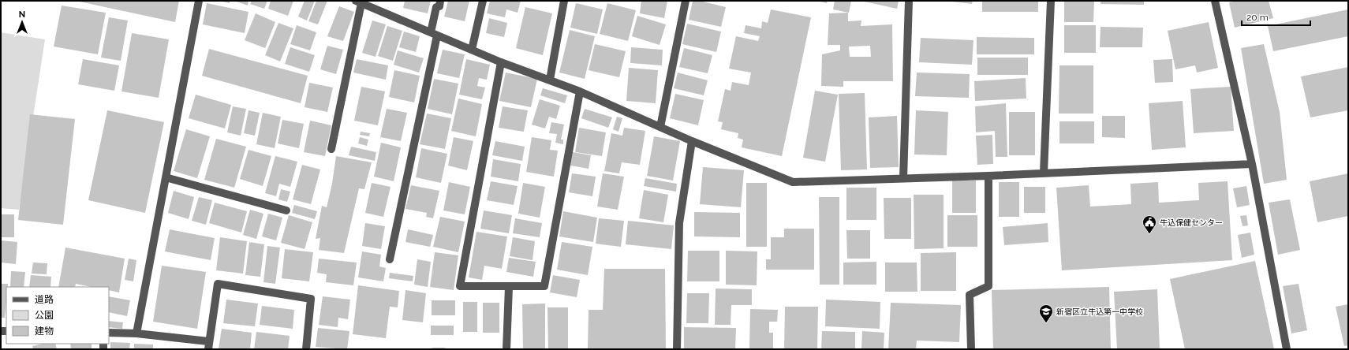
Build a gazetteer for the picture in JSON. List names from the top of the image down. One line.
{"places":{"public building":["牛込保健センター"],"school or university":["新宿区立牛込第一中学校"]},"legend":["道路","公園","建物"],"scale_bar":"20 m","north":"top"}
